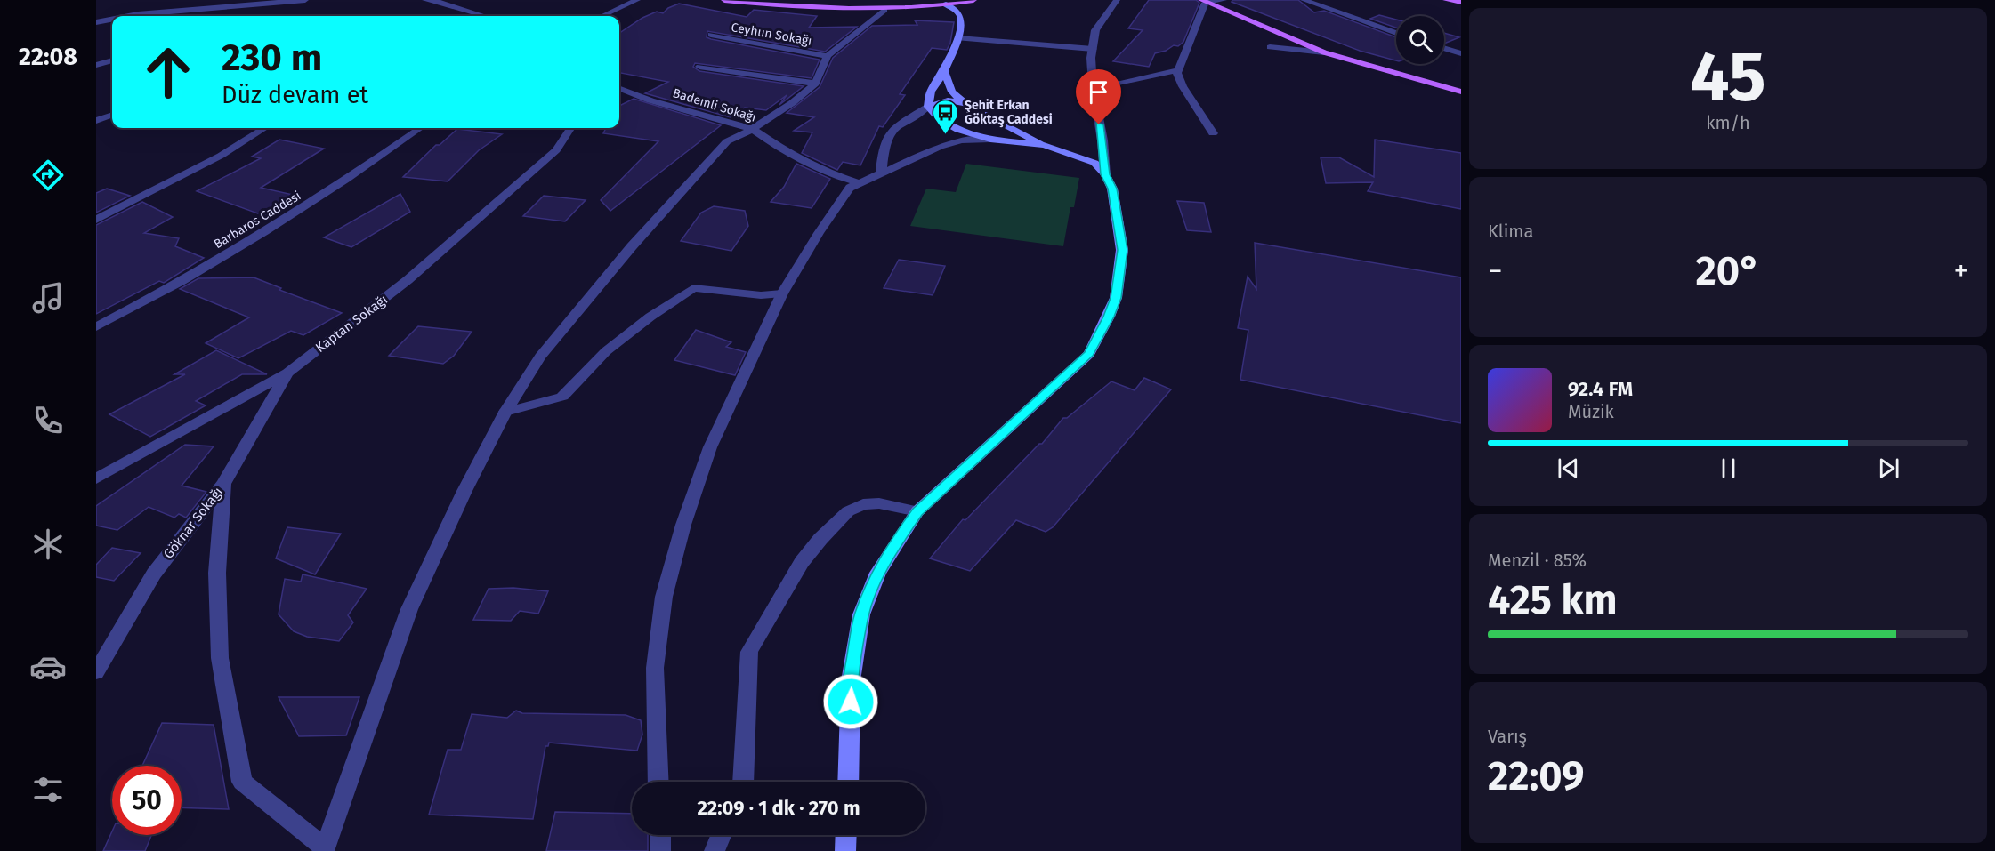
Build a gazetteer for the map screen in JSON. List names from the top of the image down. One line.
{"streets":{"street":["Ceyhun Sokağı","Bademli Sokağı","Barbaros Caddesi","Kaptan Sokağı","Göknar Sokağı"]},"crossings":[["Kaptan Sokağı","Göknar Sokağı"]],"places":{"bus stop":["Şehit Erkan Göktaş Caddesi"]},"page":{"tabs":"22:08","tile":[["45","km/h"],"Klima",["Menzil · 85%","425 km"],["Varış","22:09"]],"turn":["230 m","Düz devam et"],"heat":["−","20°","+"],"song":["92.4 FM","Müzik"],"limit":"50","trip":"22:09 · 1 dk · 270 m"}}
